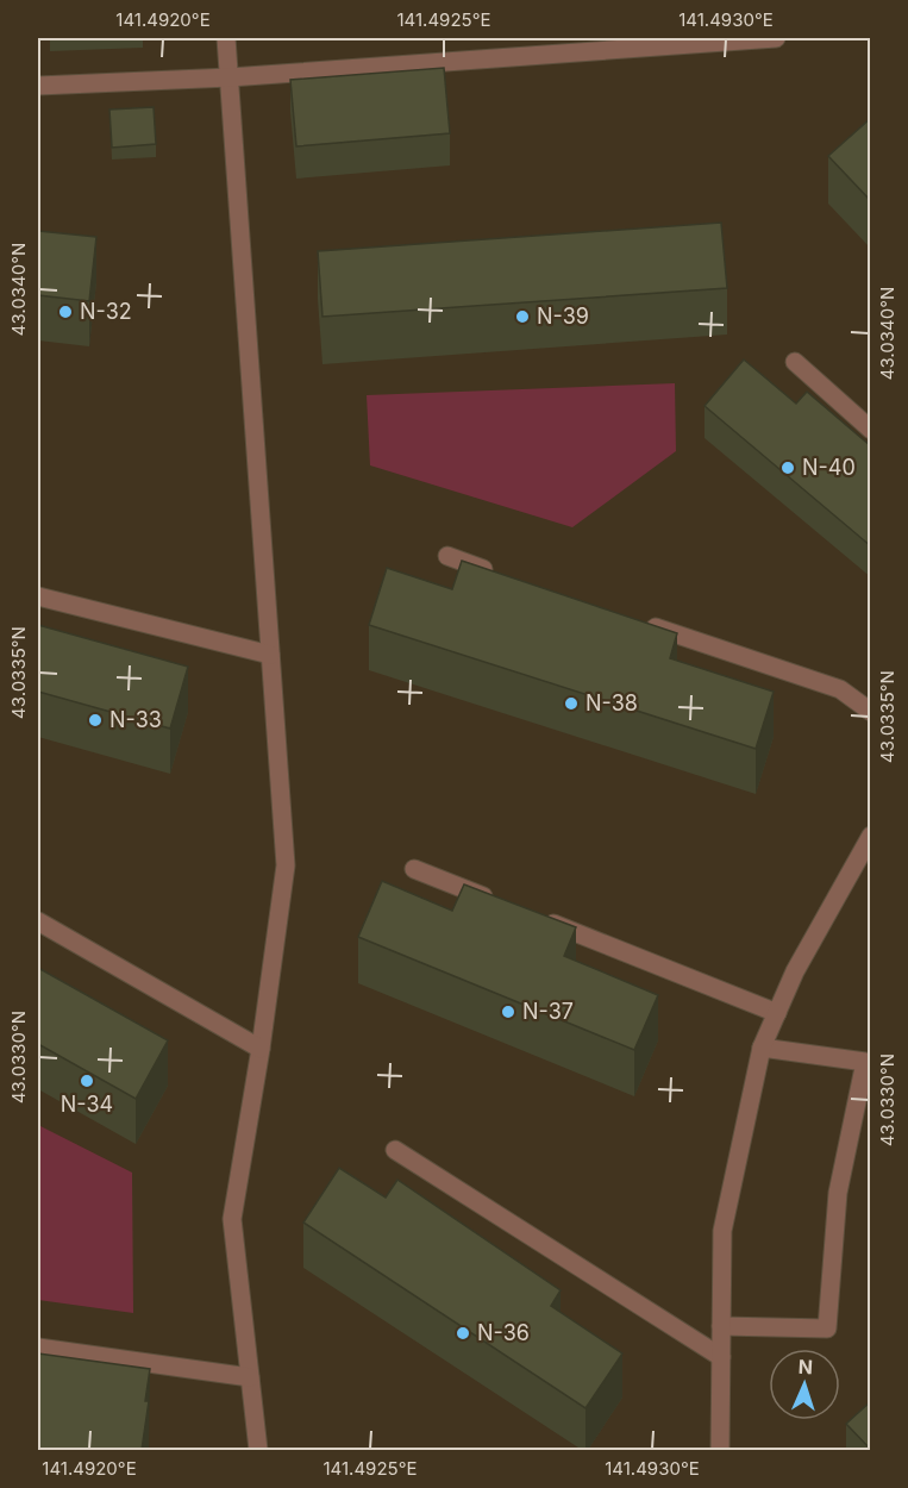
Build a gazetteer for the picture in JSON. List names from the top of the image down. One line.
{"places":["N-32","N-39","N-40","N-38","N-33","N-37","N-34","N-36"],"north":"top","coordinates":["141.4920°E","141.4925°E","141.4930°E","43.0340°N","43.0335°N","43.0330°N"]}
